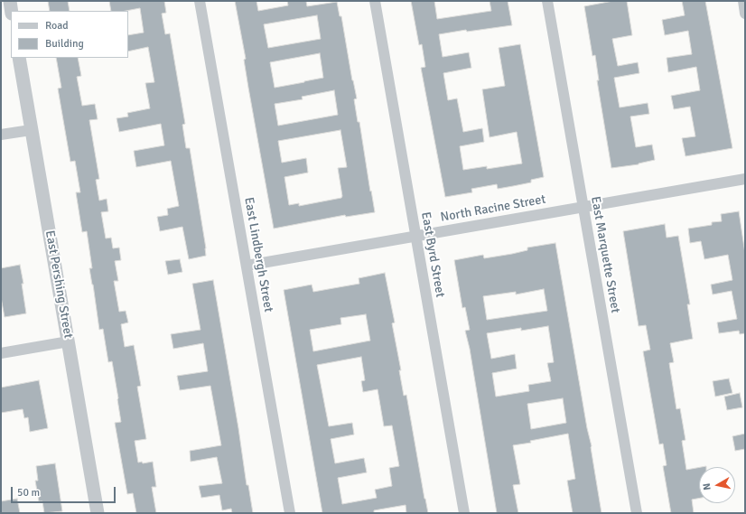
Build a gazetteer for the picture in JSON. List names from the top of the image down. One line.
{"streets":{"street":["North Racine Street","East Lindbergh Street","East Byrd Street","East Marquette Street","East Pershing Street"]},"crossings":[["North Racine Street","East Lindbergh Street"],["North Racine Street","East Byrd Street"],["North Racine Street","East Marquette Street"]],"legend":["Road","Building"],"scale_bar":"50 m","north":"left"}
